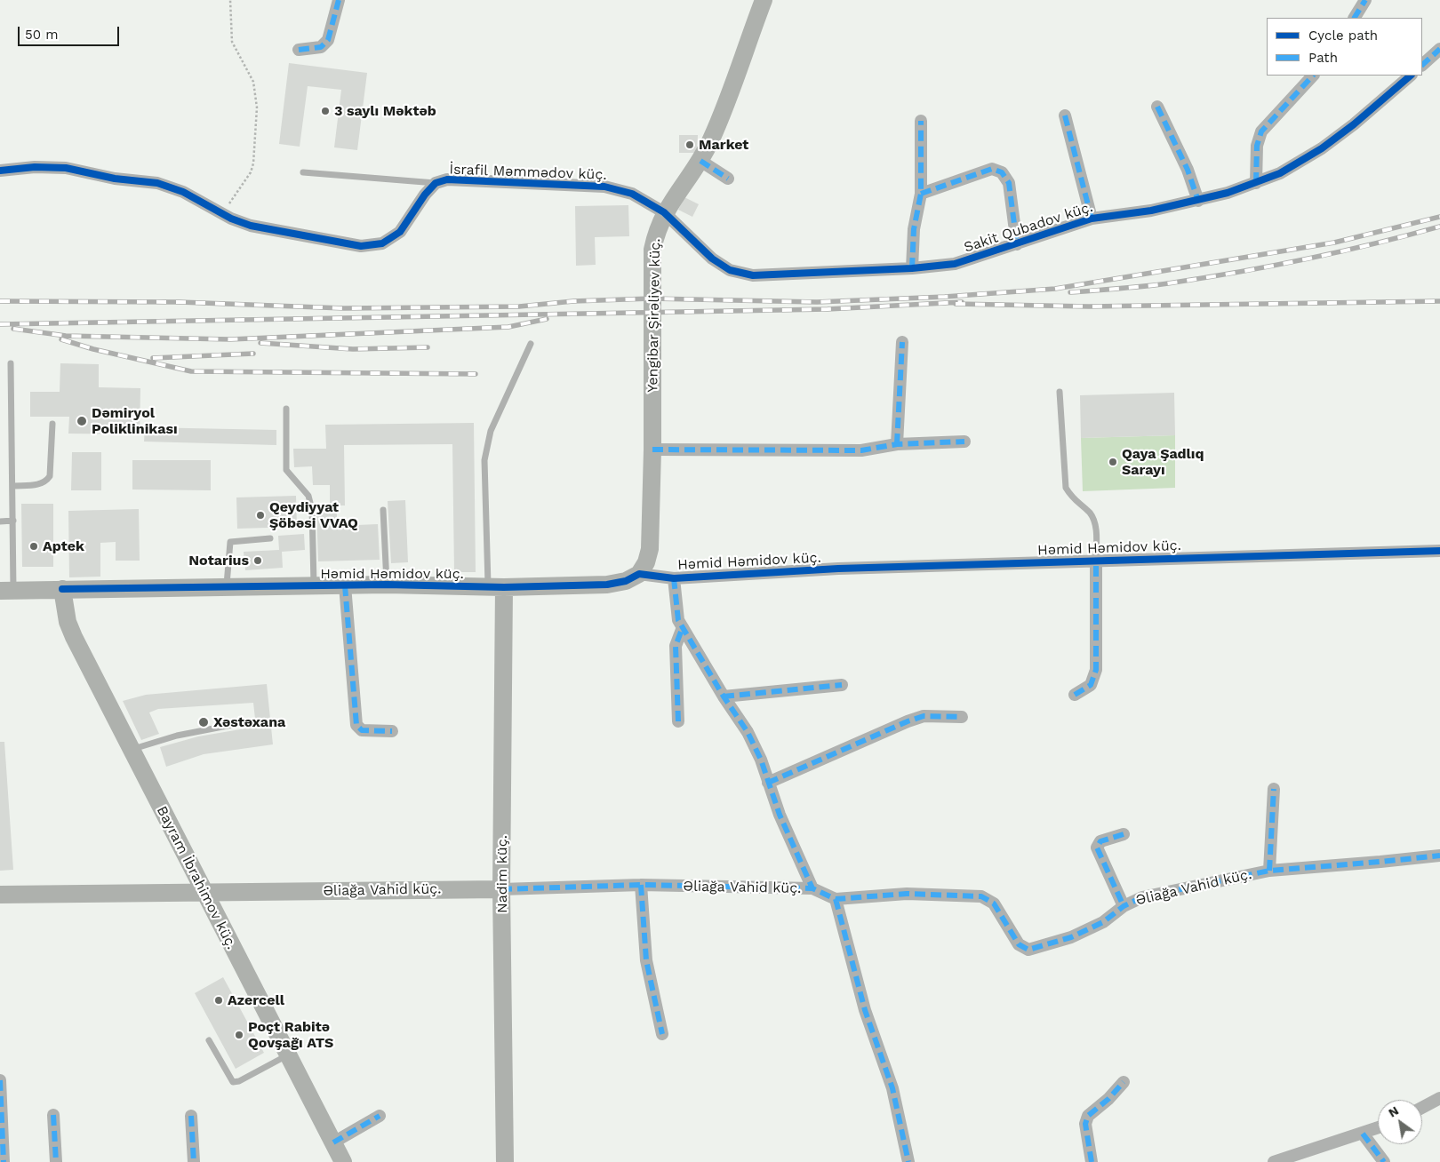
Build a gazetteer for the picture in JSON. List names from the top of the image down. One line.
{"streets":{"street":["İsrafil Məmmədov küç.","Sakit Qubadov küç.","Yengibar Şirəliyev küç.","Həmid Həmidov küç.","Nadim küç.","Bayram İbrahimov küç.","Əliağa Vahid küç."]},"crossings":[["İsrafil Məmmədov küç.","Sakit Qubadov küç."],["İsrafil Məmmədov küç.","Yengibar Şirəliyev küç."],["Sakit Qubadov küç.","Yengibar Şirəliyev küç."],["Yengibar Şirəliyev küç.","Həmid Həmidov küç."],["Həmid Həmidov küç.","Nadim küç."],["Həmid Həmidov küç.","Bayram İbrahimov küç."],["Nadim küç.","Əliağa Vahid küç."],["Bayram İbrahimov küç.","Əliağa Vahid küç."]],"places":["3 saylı Məktəb","Market","Dəmiryol Poliklinikası","Qaya Şadlıq Sarayı","Qeydiyyat Şöbəsi VVAQ","Aptek","Notarius","Xəstəxana","Azercell","Poçt Rabitə Qovşağı ATS"],"legend":["Cycle path","Path"],"scale_bar":"50 m","north":"top left"}
